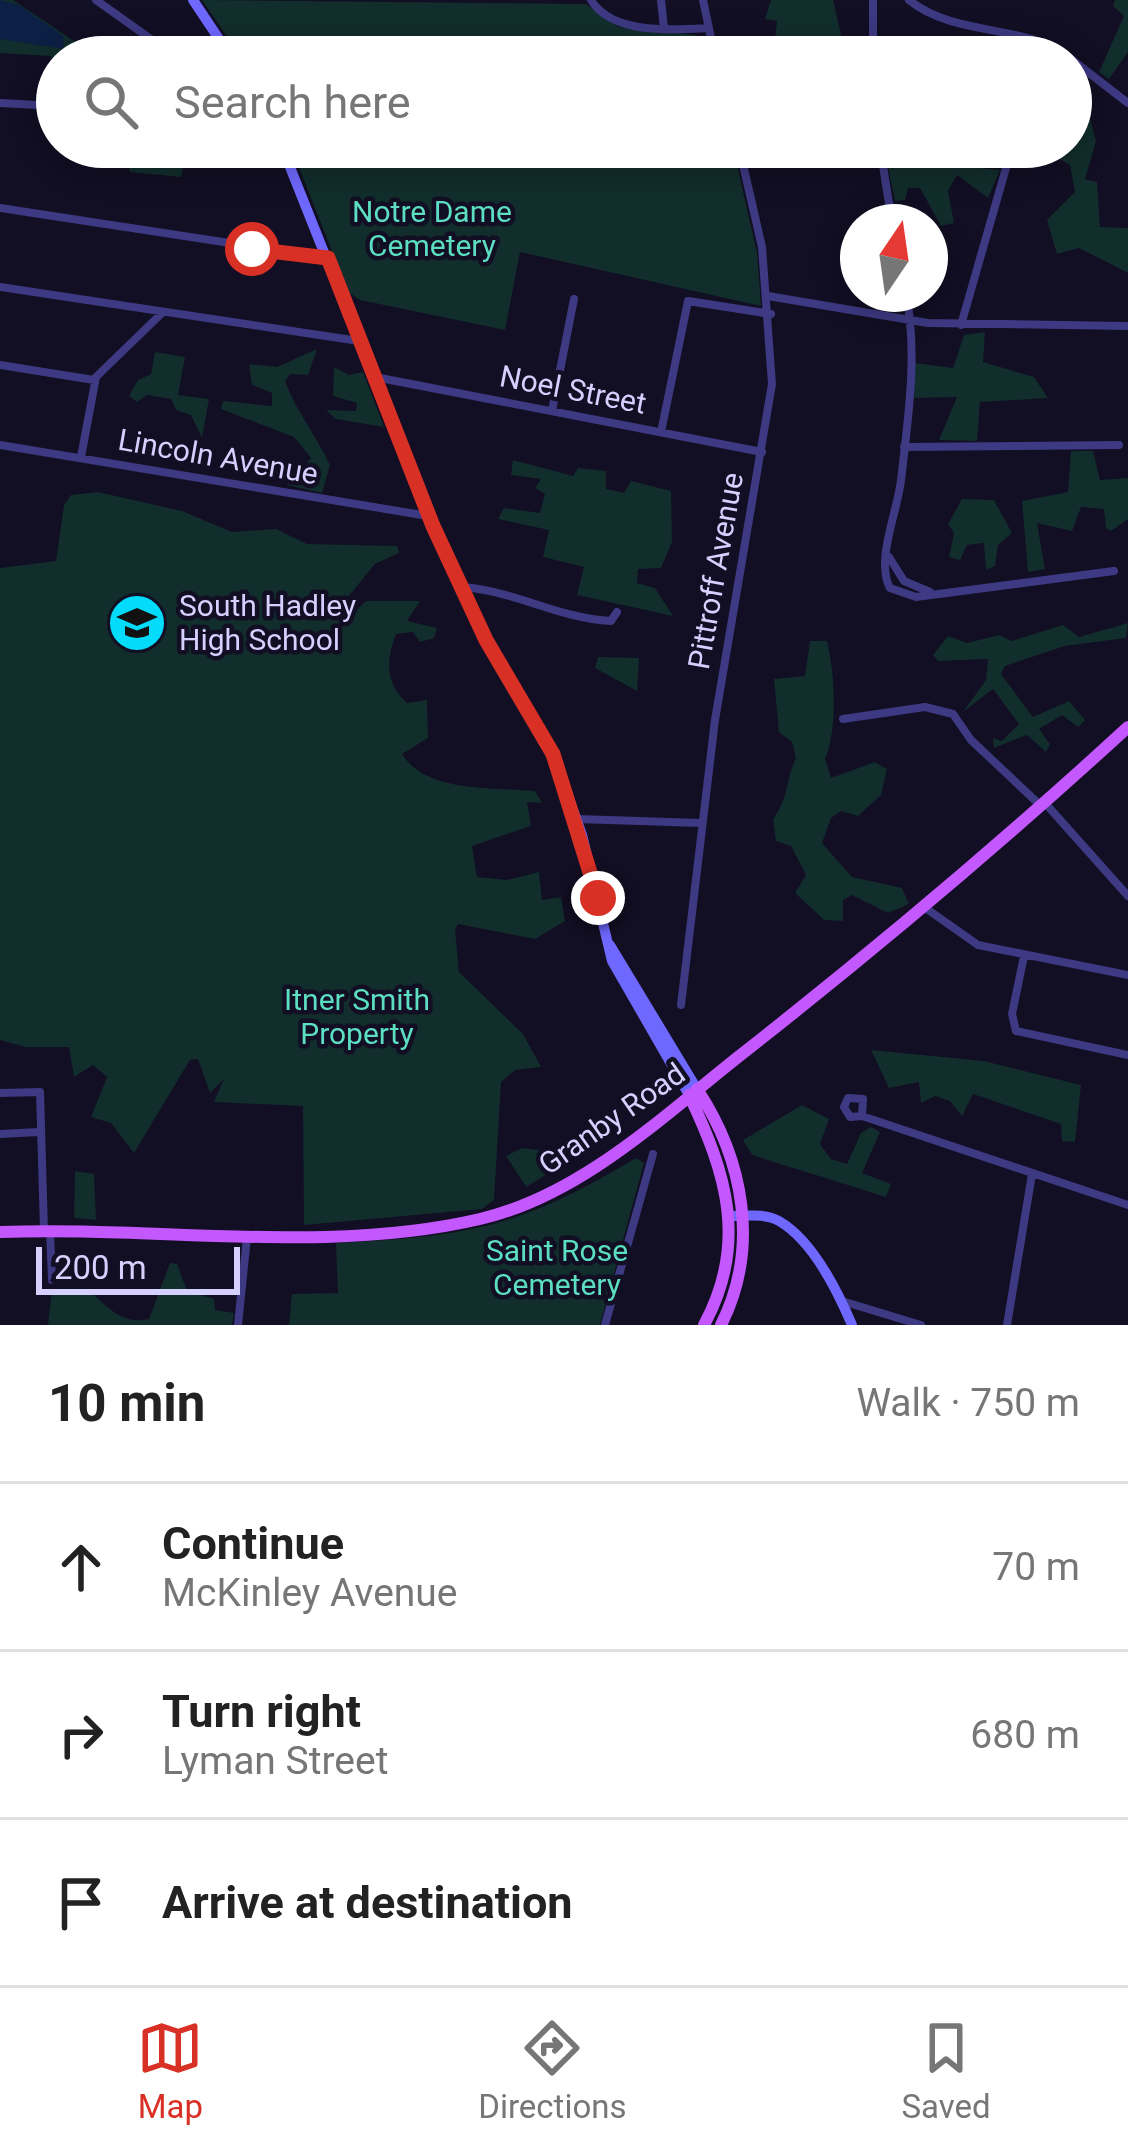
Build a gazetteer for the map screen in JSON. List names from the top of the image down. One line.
{"streets":{"main road":["Granby Road"],"street":["Noel Street","Lincoln Avenue","Pittroff Avenue"]},"crossings":[["Noel Street","Pittroff Avenue"]],"parks":["Notre Dame Cemetery","Itner Smith Property","Saint Rose Cemetery"],"places":{"school or university":["South Hadley High School"]},"scale_bar":"200 m","north":"top","page":{"search":"Search here","scale":"200 m","heading":["10 min","Walk · 750 m"],"list":[["Continue","McKinley Avenue","70 m"],["Turn right","Lyman Street","680 m"],"Arrive at destination"],"nav":["Map","Directions","Saved"]}}
